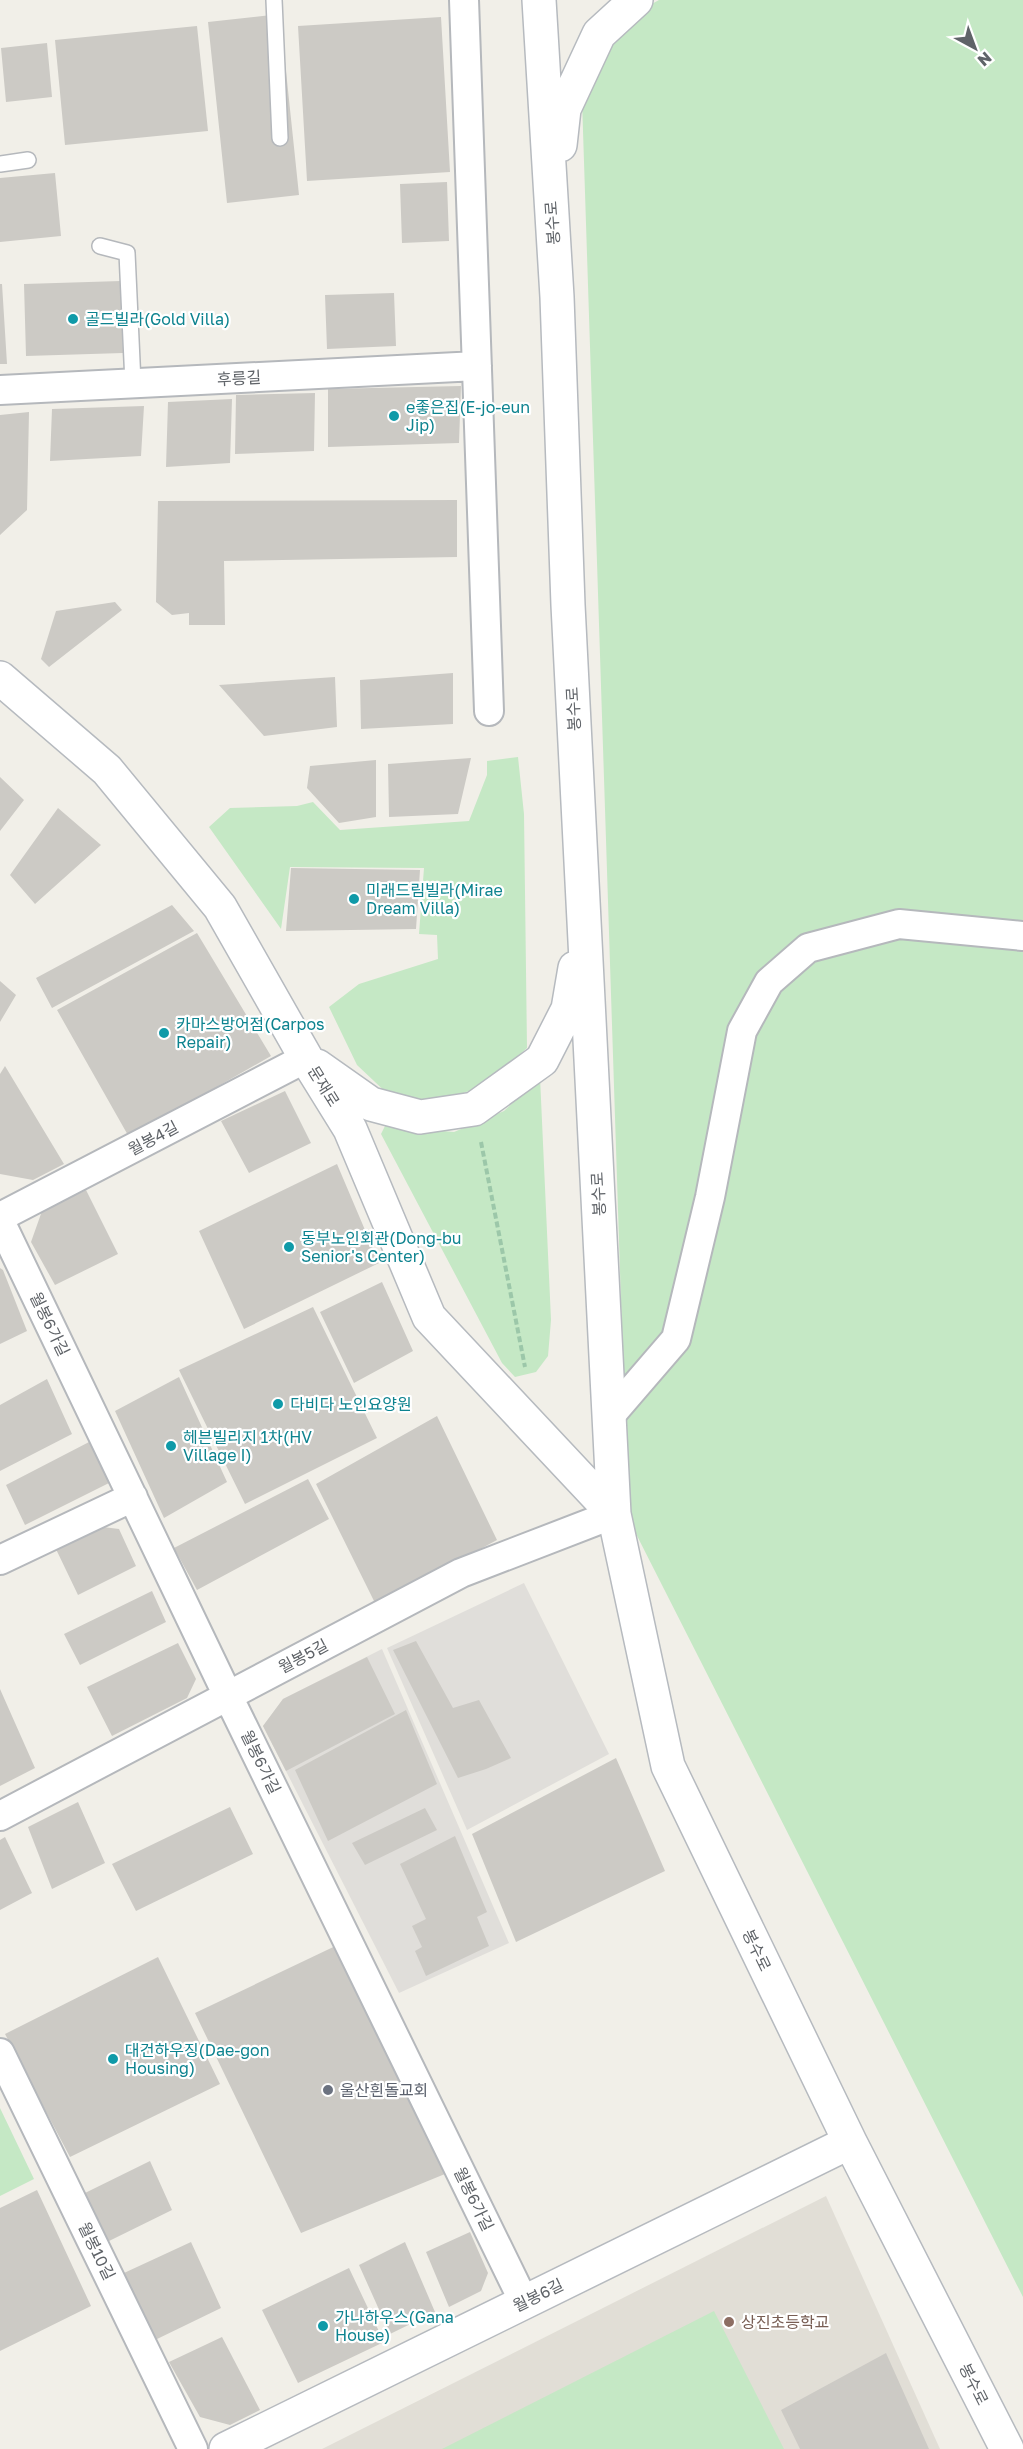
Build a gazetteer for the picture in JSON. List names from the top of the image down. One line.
{"streets":{"main road":["봉수로","문재로","월봉6길"],"street":["후릉길","월봉4길","월봉6가길","월봉5길","월봉10길"]},"crossings":[["봉수로","문재로"],["봉수로","월봉5길"],["봉수로","월봉6길"],["문재로","월봉4길"],["문재로","월봉5길"],["월봉4길","월봉6가길"],["월봉6가길","월봉5길"],["월봉6가길","월봉6길"]],"places":["골드빌라(Gold Villa)","e좋은집(E-jo-eun Jip)","미래드림빌라(Mirae Dream Villa)","카마스방어점(Carpos Repair)","동부노인회관(Dong-bu Senior's Center)","다비다 노인요양원","헤븐빌리지 1차(HV Village I)","대건하우징(Dae-gon Housing)","울산흰돌교회","상진초등학교","가나하우스(Gana House)"],"north":"bottom right"}
